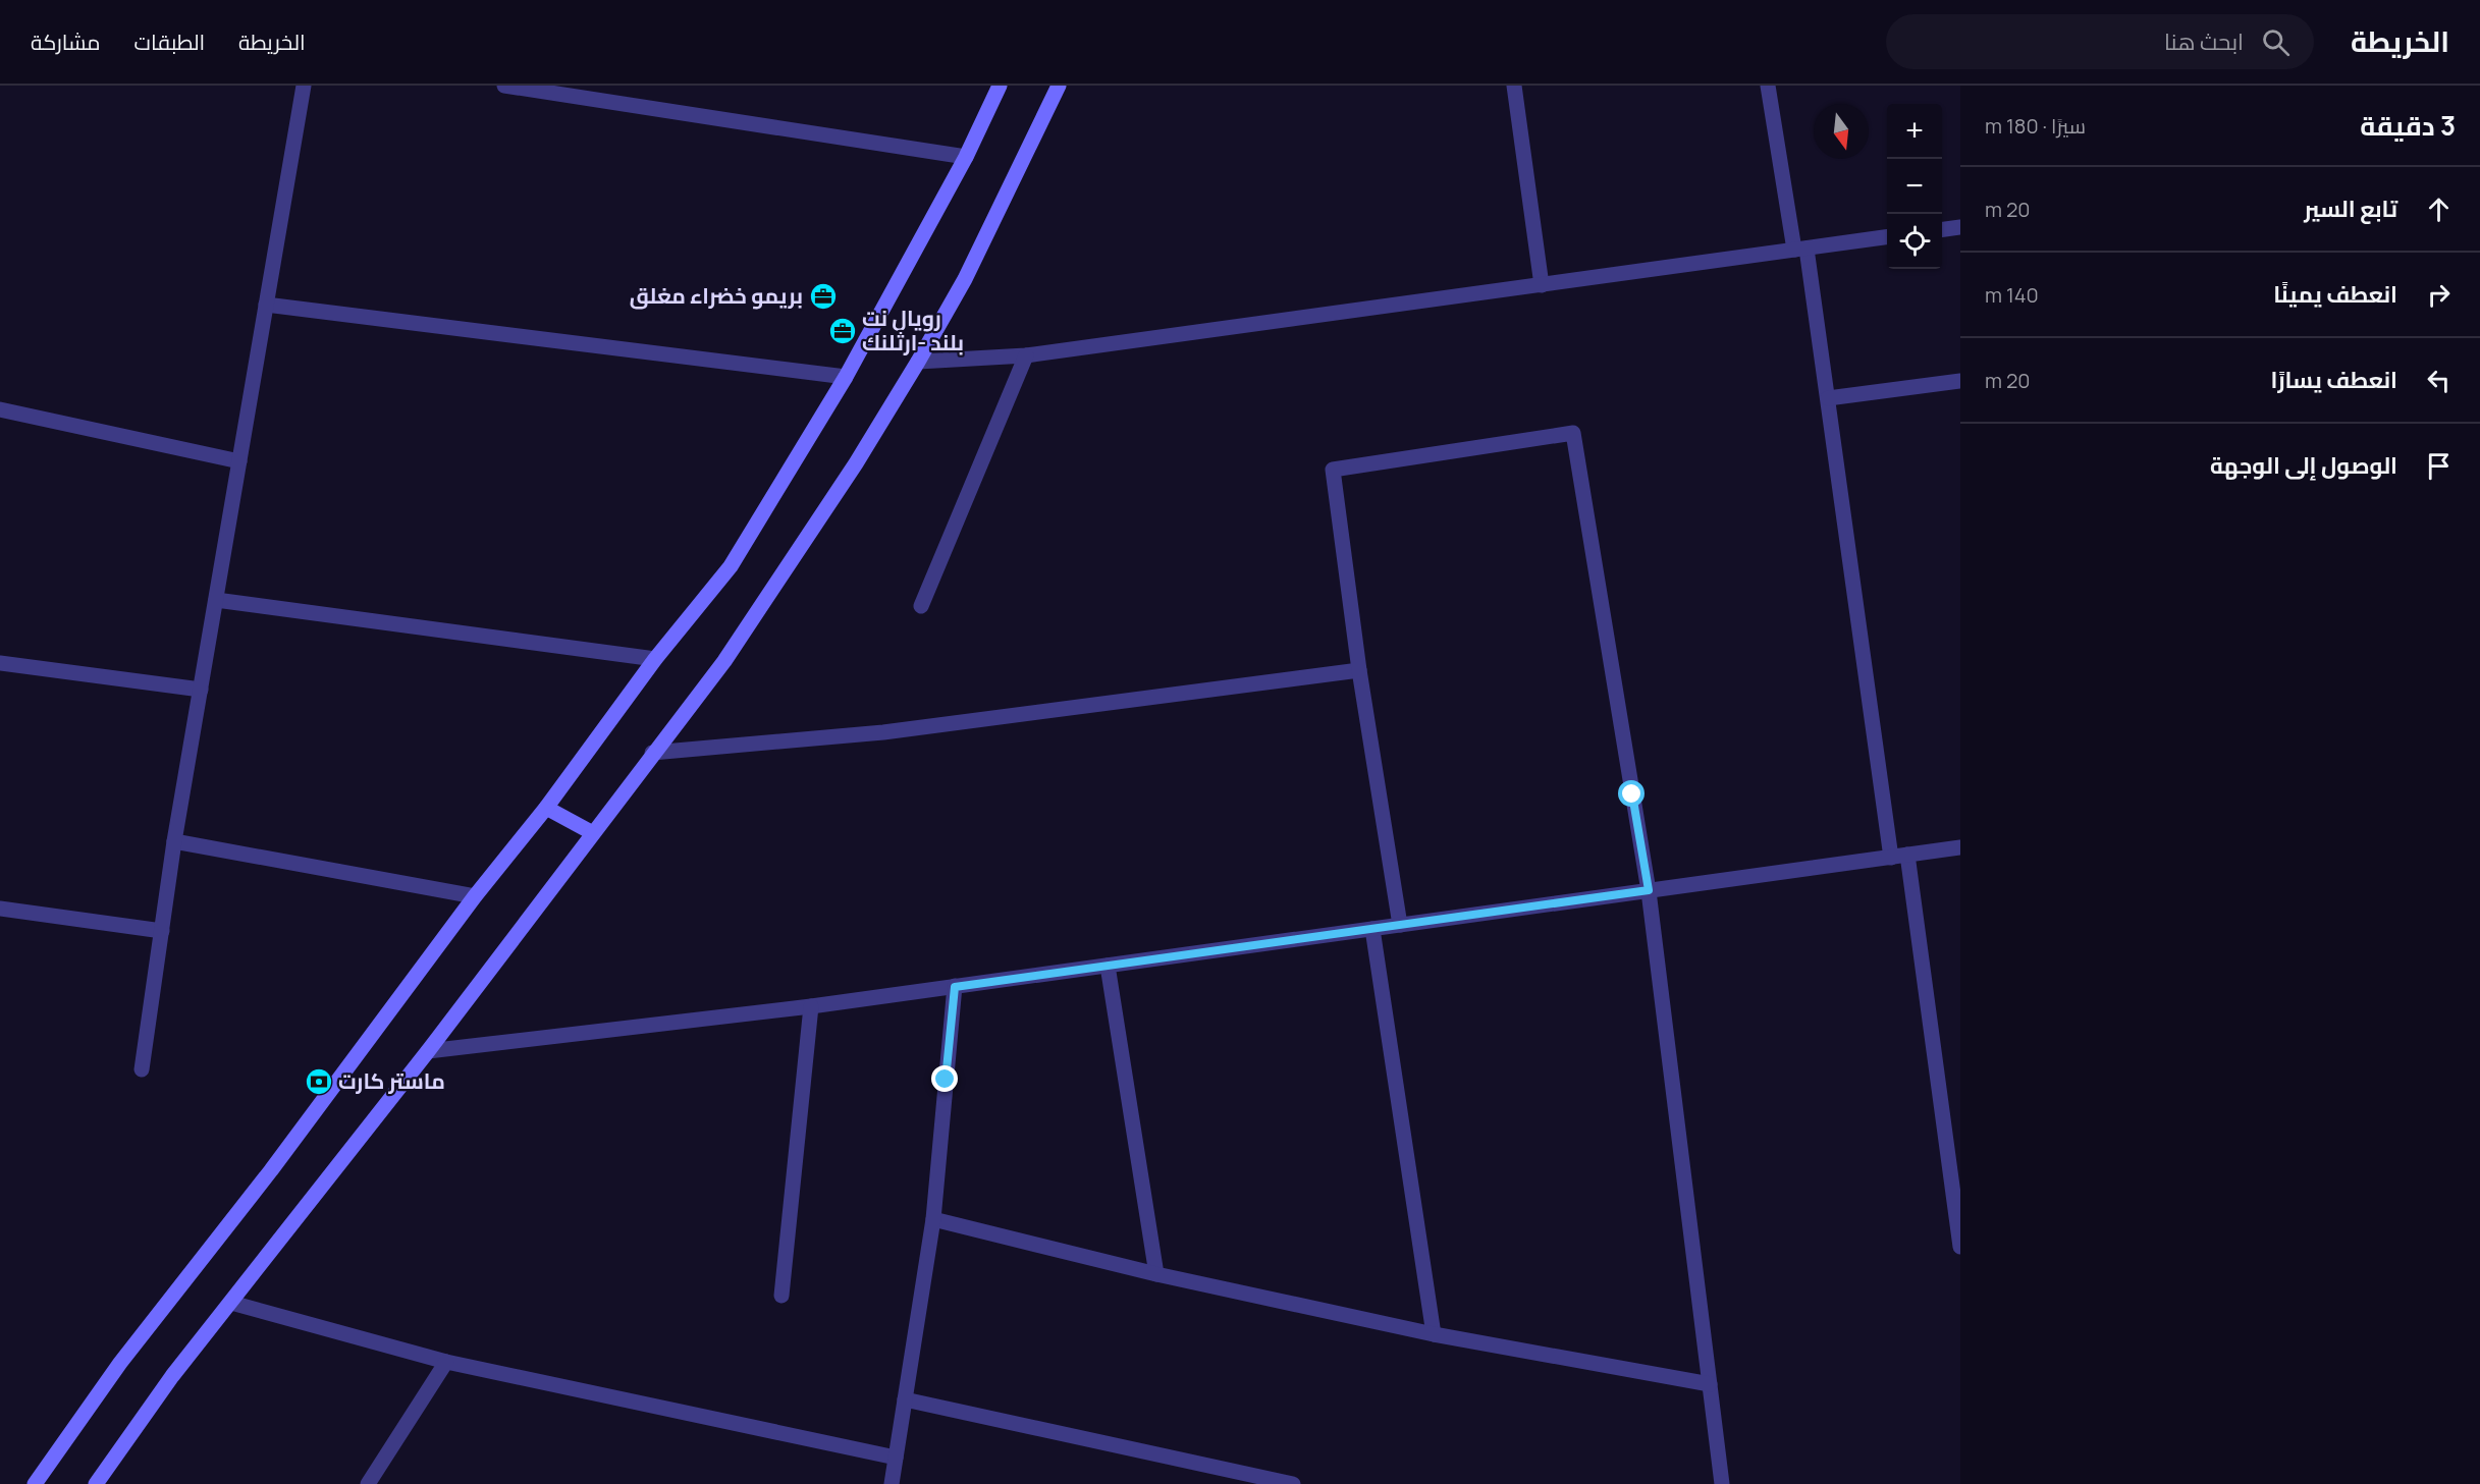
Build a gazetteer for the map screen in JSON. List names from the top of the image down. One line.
{"places":{"office":["بريمو خضراء مغلق","رويال نت بلند -ارثلنك"],"bank":["ماستر كارت"]},"north":"bottom","page":{"header":"الخريطة","search":"ابحث هنا","nav":["الخريطة","الطبقات","مشاركة"],"heading":["3 دقيقة","سيرًا · 180 m"],"map_buttons":["+","−"],"list":[["تابع السير","20 m"],["انعطف يمينًا","140 m"],["انعطف يسارًا","20 m"],"الوصول إلى الوجهة"]}}
